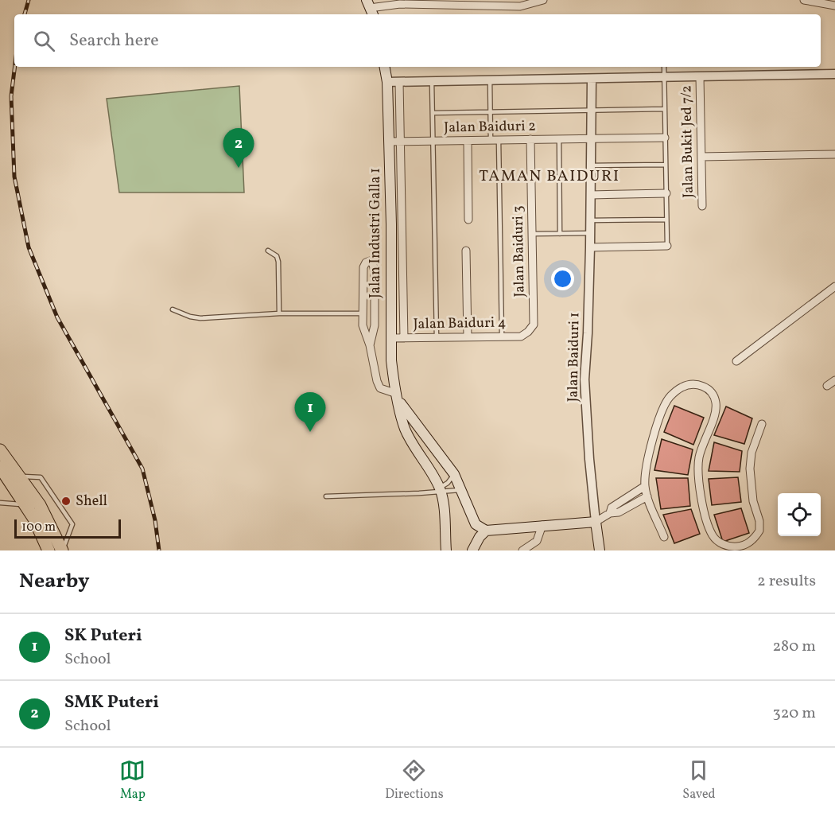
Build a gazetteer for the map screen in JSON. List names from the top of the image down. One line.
{"streets":{"main road":["Jalan Industri Galla 1"],"street":["Jalan Baiduri 2","Jalan Bukit Jed 7/2","Jalan Baiduri 3","Jalan Baiduri 4","Jalan Baiduri 1"]},"crossings":[["Jalan Baiduri 2","Jalan Industri Galla 1"],["Jalan Baiduri 2","Jalan Baiduri 3"],["Jalan Baiduri 2","Jalan Baiduri 1"],["Jalan Industri Galla 1","Jalan Baiduri 4"],["Jalan Baiduri 3","Jalan Baiduri 4"]],"districts":["TAMAN BAIDURI"],"places":["Shell"],"scale_bar":"100 m","page":{"search":"Search here","pins":["2","1"],"scale":"100 m","heading":["Nearby","2 results"],"list":[{"mark":"1","name":"SK Puteri","note":"School","value":"280 m"},{"mark":"2","name":"SMK Puteri","note":"School","value":"320 m"}],"nav":["Map","Directions","Saved"]}}
